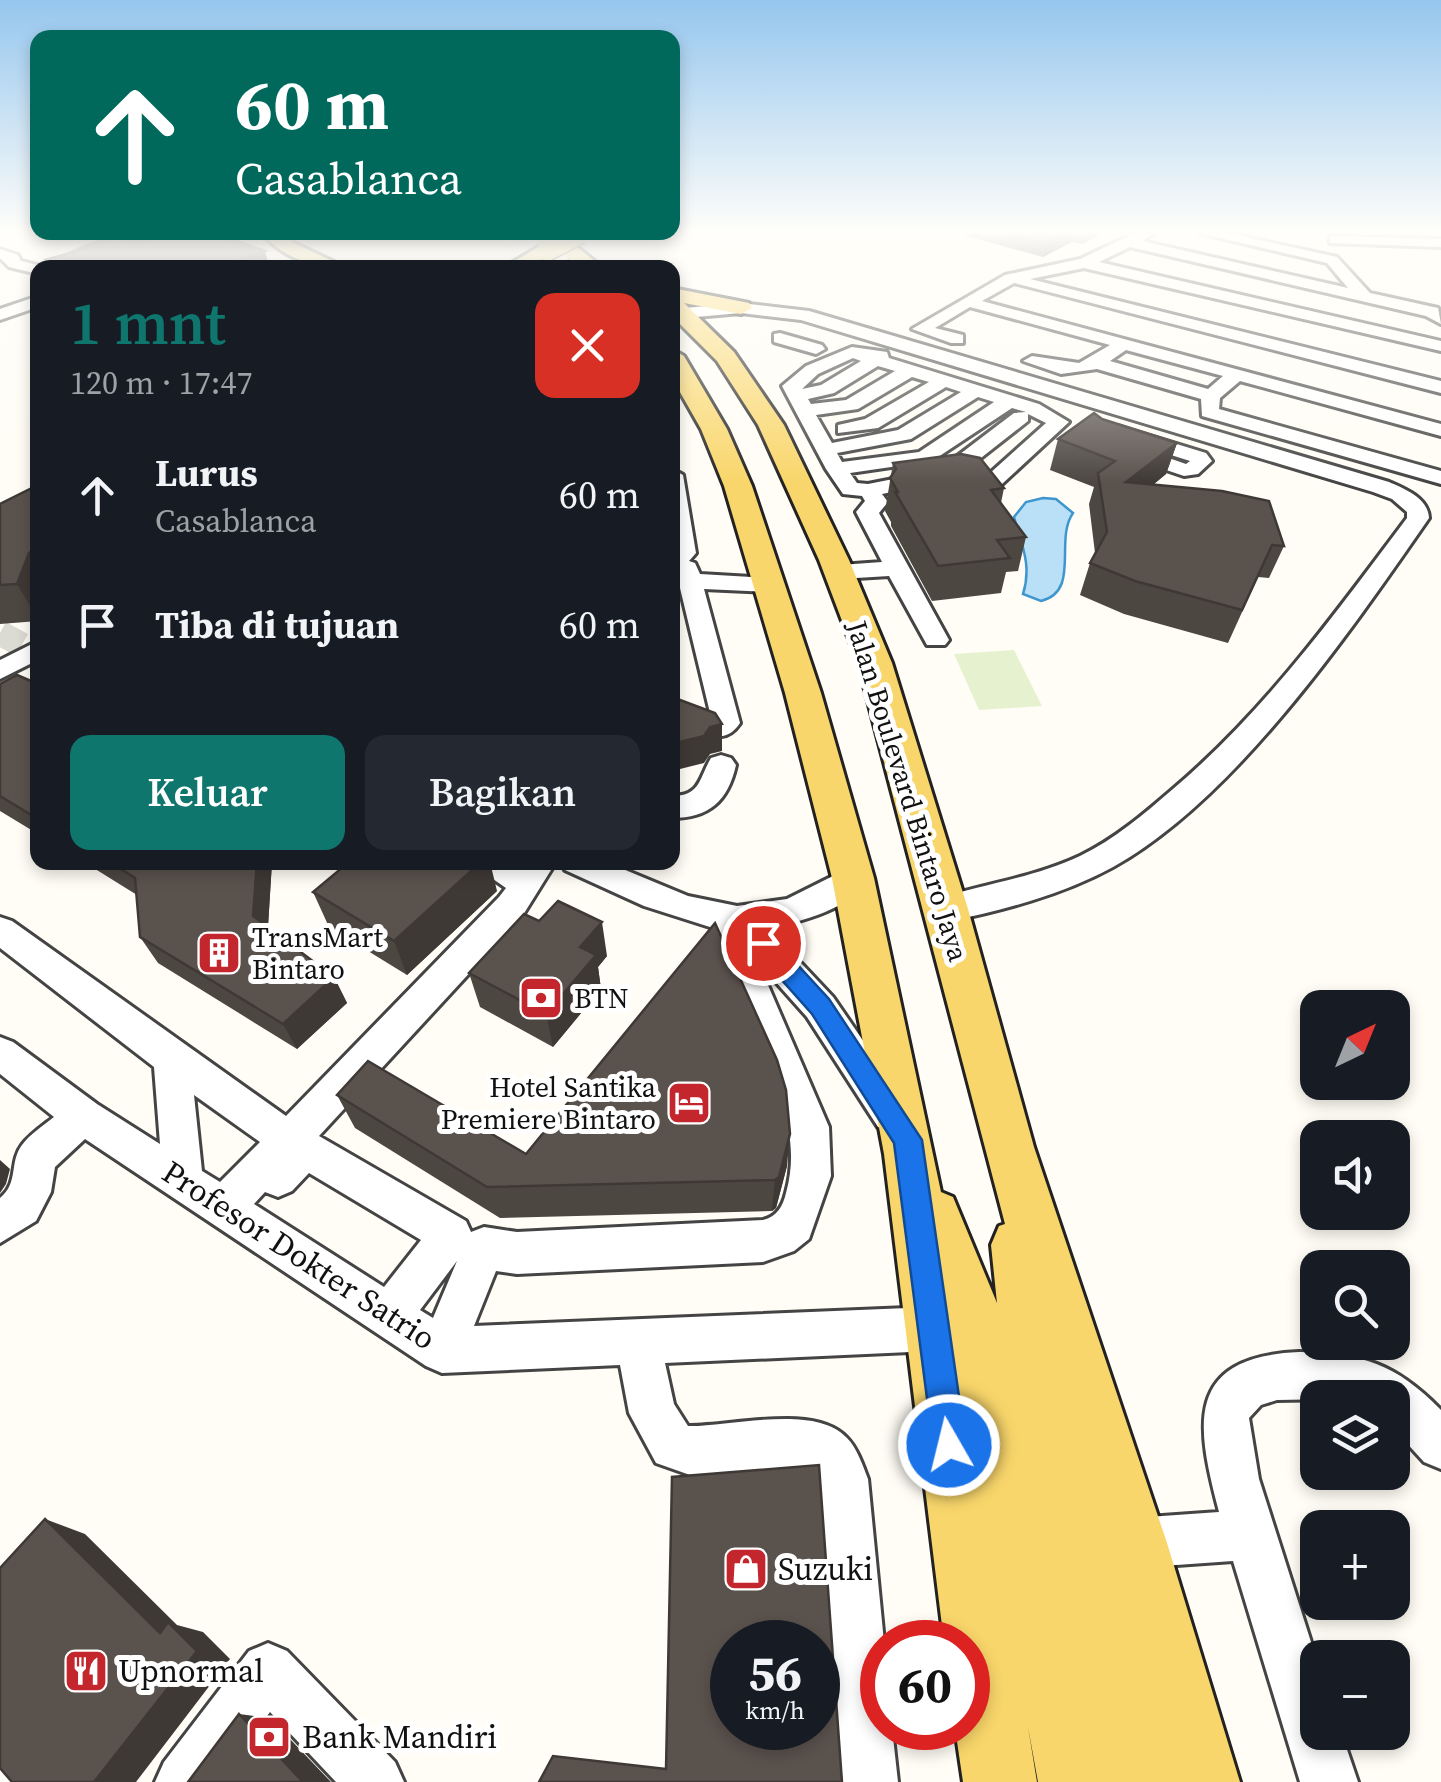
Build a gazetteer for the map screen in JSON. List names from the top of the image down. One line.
{"streets":{"main road":["Jalan Boulevard Bintaro Jaya"],"street":["Profesor Dokter Satrio"]},"crossings":[["Jalan Boulevard Bintaro Jaya","Profesor Dokter Satrio"]],"places":{"building":["TransMart Bintaro"],"bank":["BTN","Bank Mandiri"],"hotel":["Hotel Santika Premiere Bintaro"],"shop":["Suzuki"],"restaurant":["Upnormal"]},"north":"top right","page":{"turn":["60 m","Casablanca"],"heading":["1 mnt","120 m · 17:47"],"list":[{"name":"Lurus","note":"Casablanca","value":"60 m"},{"name":"Tiba di tujuan","value":"60 m"}],"buttons":["Keluar","Bagikan"],"map_buttons":["+","−"],"speed":"56 km/h","limit":"60"}}
